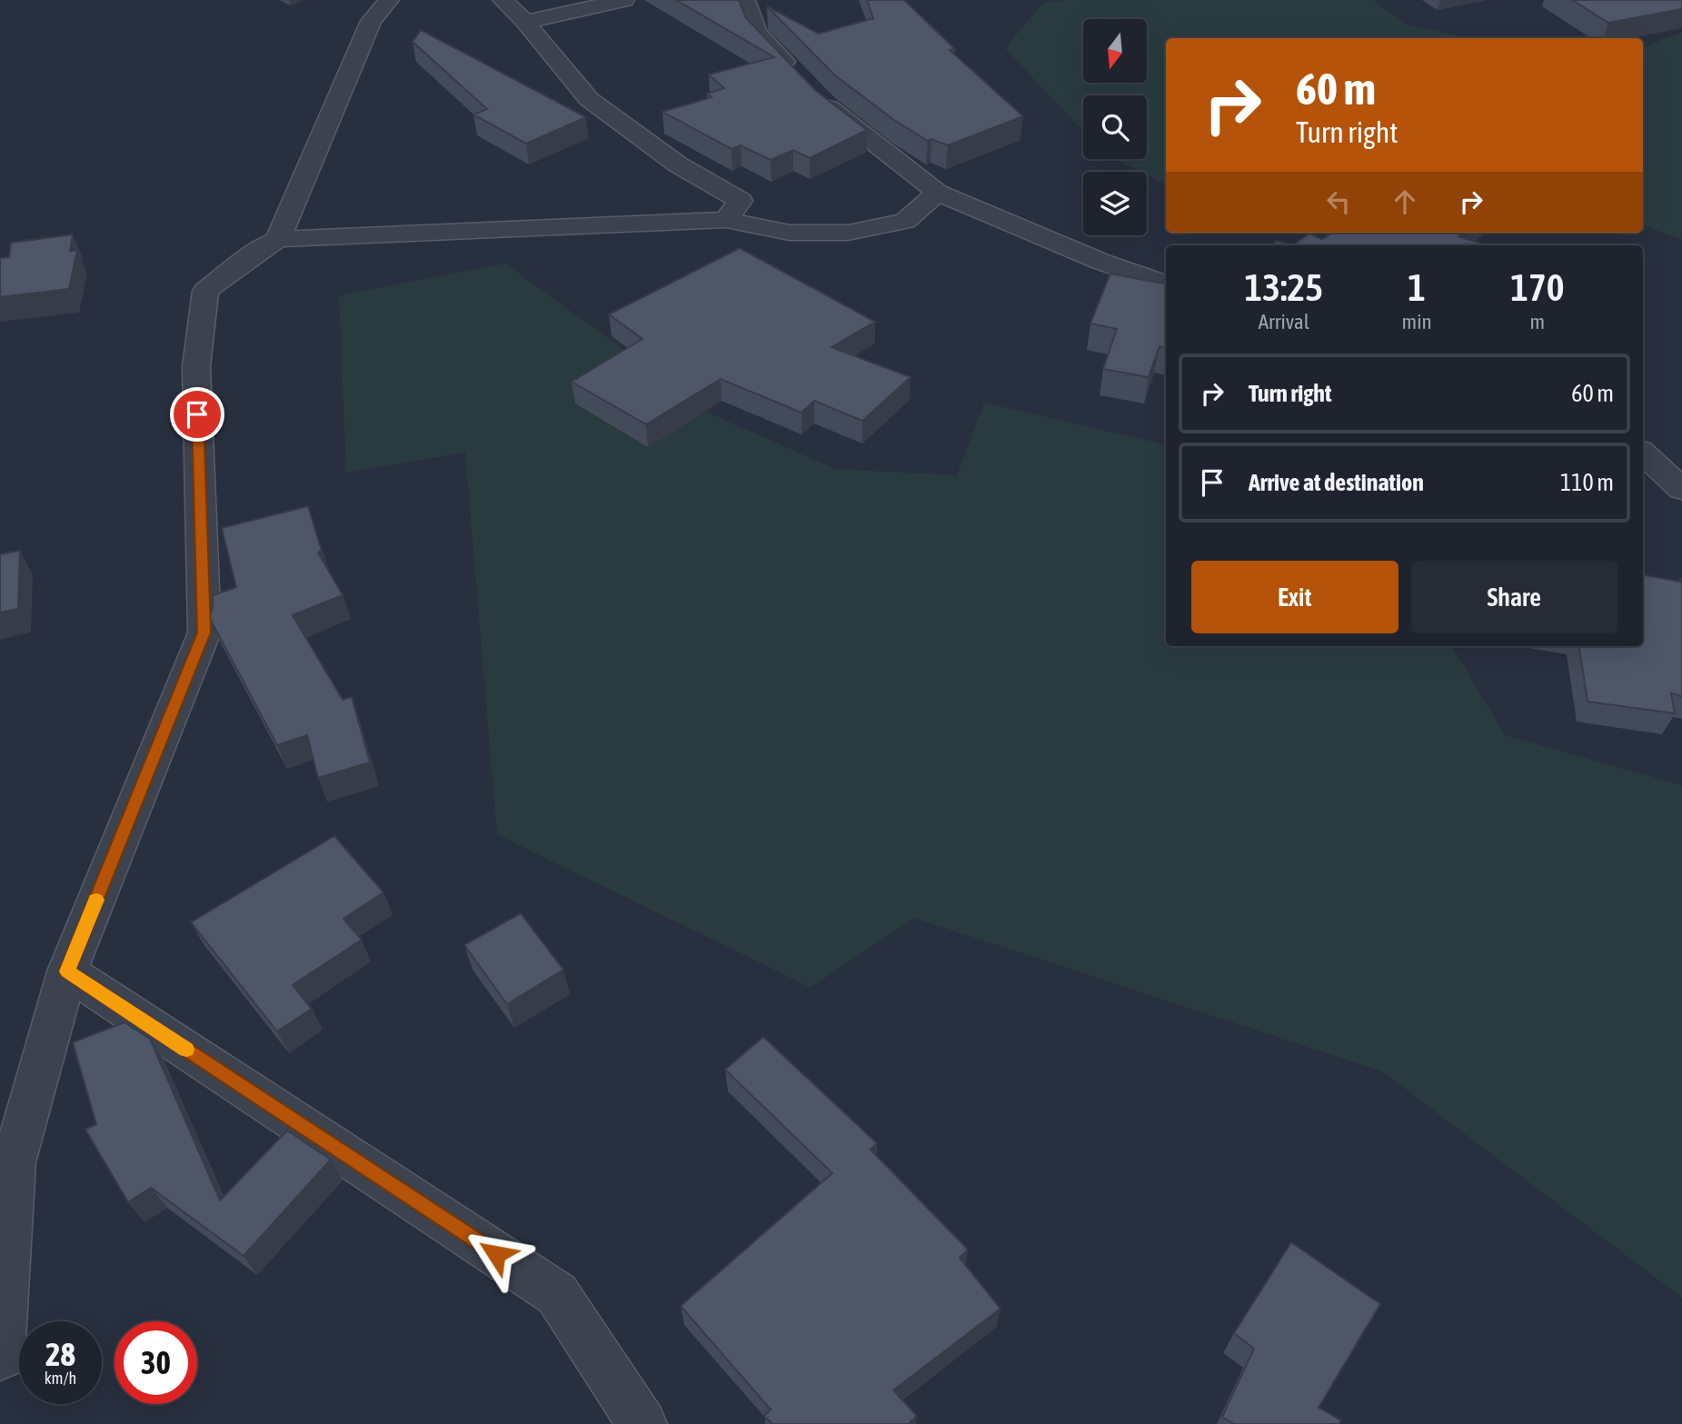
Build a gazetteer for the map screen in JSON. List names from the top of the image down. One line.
{"north":"bottom","page":{"turn":["60 m","Turn right"],"eta":["13:25","Arrival","1","min","170","m"],"list":[{"name":"Turn right","value":"60 m"},{"name":"Arrive at destination","value":"110 m"}],"buttons":["Exit","Share"],"speed":"28 km/h","limit":"30"}}
